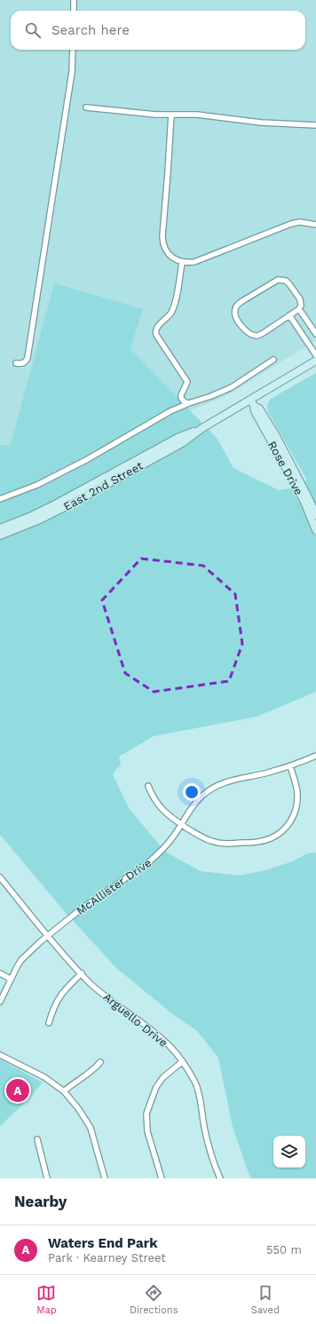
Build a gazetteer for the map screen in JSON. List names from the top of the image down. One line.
{"streets":{"main road":["Rose Drive","East 2nd Street"],"street":["McAllister Drive","Arguello Drive"]},"crossings":[["Rose Drive","East 2nd Street"],["McAllister Drive","Arguello Drive"]],"page":{"search":"Search here","pins":"A","heading":"Nearby","list":[{"mark":"A","name":"Waters End Park","note":"Park · Kearney Street","value":"550 m"}],"nav":["Map","Directions","Saved"]}}
